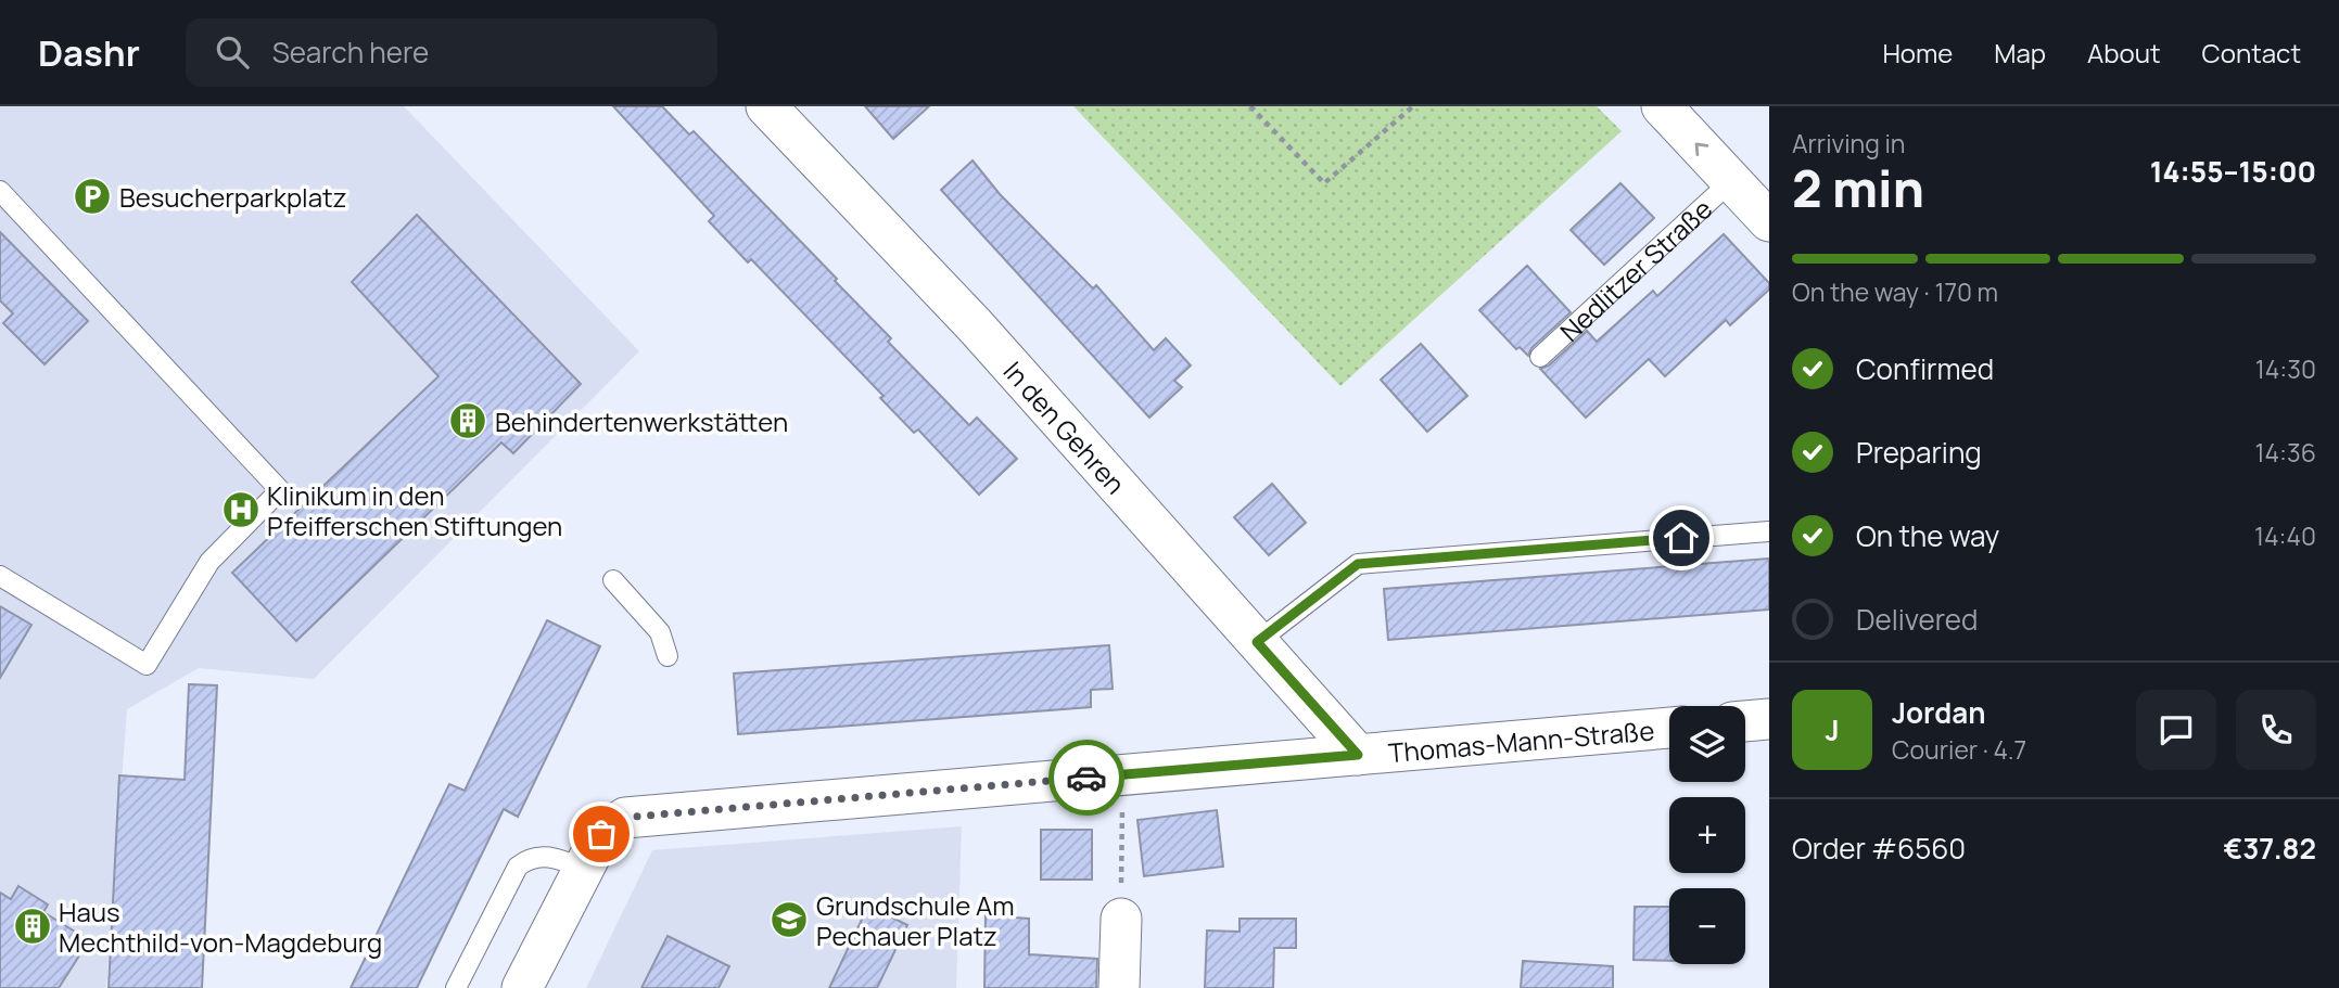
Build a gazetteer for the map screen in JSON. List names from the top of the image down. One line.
{"streets":{"street":["Nedlitzer Straße","In den Gehren","Thomas-Mann-Straße"]},"crossings":[["In den Gehren","Thomas-Mann-Straße"]],"places":{"parking":["Besucherparkplatz"],"building":["Behindertenwerkstätten","Haus Mechthild-von-Magdeburg"],"hospital":["Klinikum in den Pfeifferschen Stiftungen"],"school or university":["Grundschule Am Pechauer Platz"]},"page":{"header":"Dashr","search":"Search here","nav":["Home","Map","About","Contact"],"heading":["2 min","Arriving in","14:55–15:00"],"panel":["Jordan","Courier · 4.7","Order #6560","€37.82"],"bar":"On the way · 170 m","list":[["Confirmed","14:30"],["Preparing","14:36"],["On the way","14:40"],"Delivered"],"round":"J","map_buttons":["+","−"]}}
